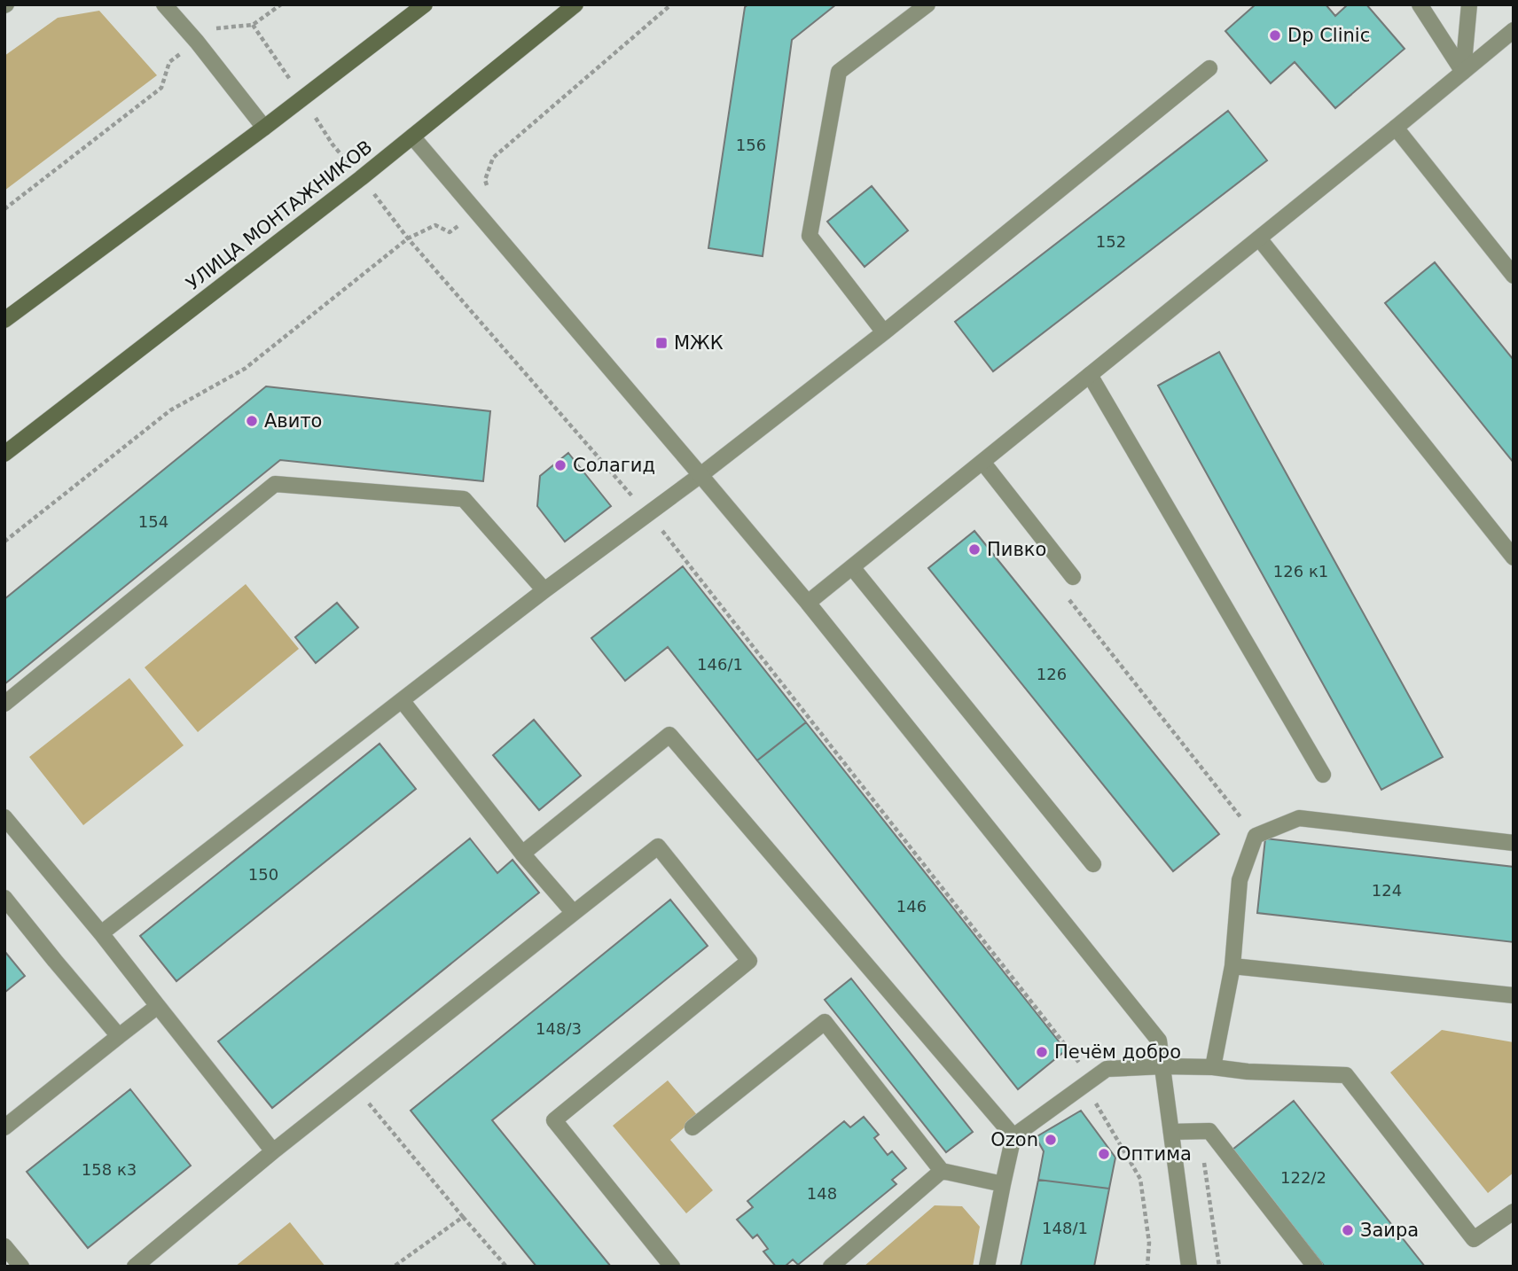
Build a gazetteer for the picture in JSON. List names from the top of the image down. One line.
{"streets":{"main road":["УЛИЦА МОНТАЖНИКОВ"]},"places":{"other":["Dp Clinic","Авито","Солагид","Пивко","Печём добро","Ozon","Оптима","Заира"],"transit":["МЖК"]},"house_numbers":["156","152","154","126 к1","146/1","126","150","124","146","148/3","158 к3","122/2","148","148/1"]}
